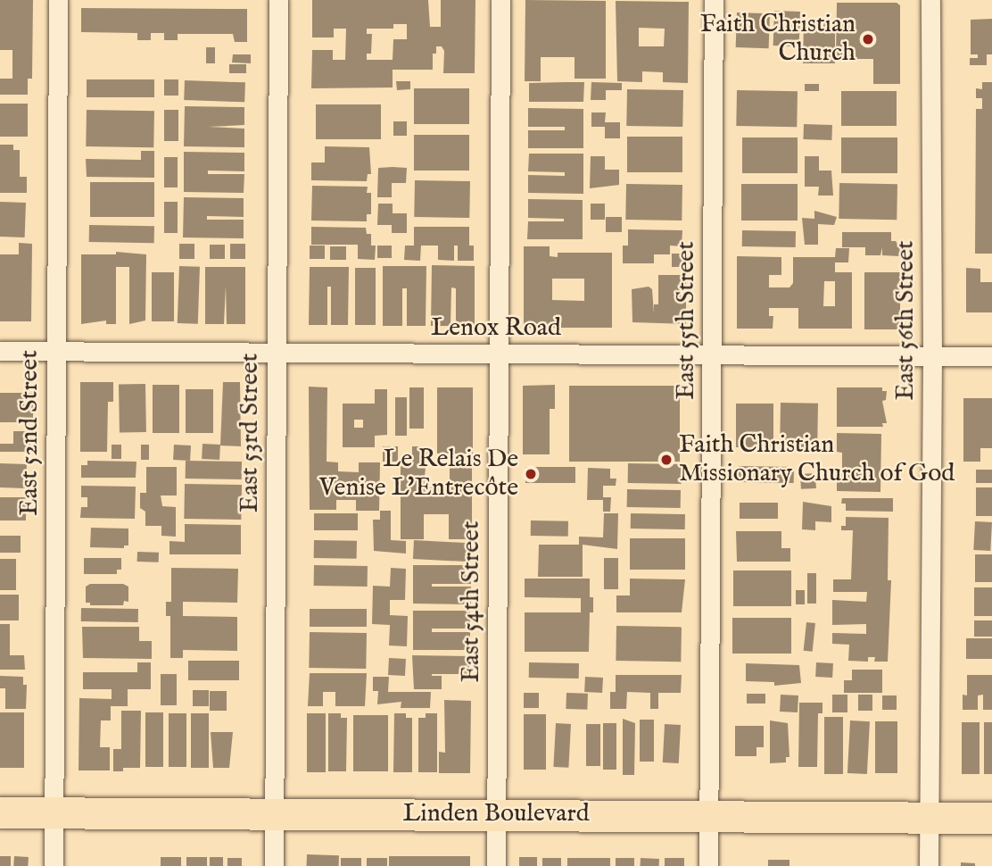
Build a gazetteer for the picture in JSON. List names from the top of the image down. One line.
{"streets":{"highway":["Linden Boulevard"],"street":["East 55th Street","East 56th Street","Lenox Road","East 52nd Street","East 53rd Street","East 54th Street"]},"crossings":[["East 55th Street","Lenox Road"],["East 55th Street","Linden Boulevard"],["East 56th Street","Lenox Road"],["East 56th Street","Linden Boulevard"],["Lenox Road","East 52nd Street"],["Lenox Road","East 53rd Street"],["Lenox Road","East 54th Street"],["East 52nd Street","Linden Boulevard"],["East 53rd Street","Linden Boulevard"],["East 54th Street","Linden Boulevard"]],"places":["Faith Christian Church","Faith Christian Missionary Church of God","Le Relais De Venise L'Entrecôte"]}
